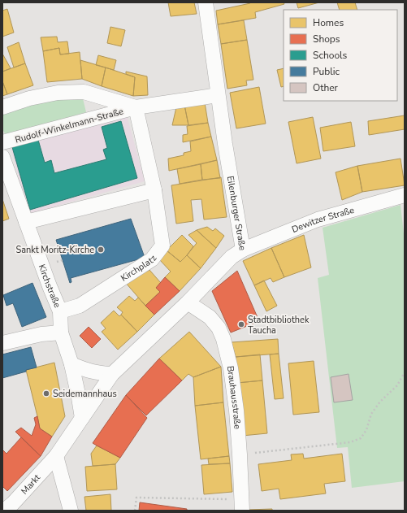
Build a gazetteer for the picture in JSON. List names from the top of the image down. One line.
{"streets":{"street":["Rudolf-Winkelmann-Straße","Eilenburger Straße","Dewitzer Straße","Kirchplatz","Kirchstraße","Brauhausstraße","Markt"]},"crossings":[["Rudolf-Winkelmann-Straße","Eilenburger Straße"],["Rudolf-Winkelmann-Straße","Kirchplatz"],["Eilenburger Straße","Dewitzer Straße"],["Eilenburger Straße","Kirchstraße"],["Eilenburger Straße","Brauhausstraße"],["Eilenburger Straße","Markt"],["Kirchplatz","Kirchstraße"],["Kirchstraße","Markt"]],"places":["Sankt Moritz-Kirche","Stadtbibliothek Taucha","Seidemannhaus"],"legend":["Homes","Shops","Schools","Public","Other"]}
